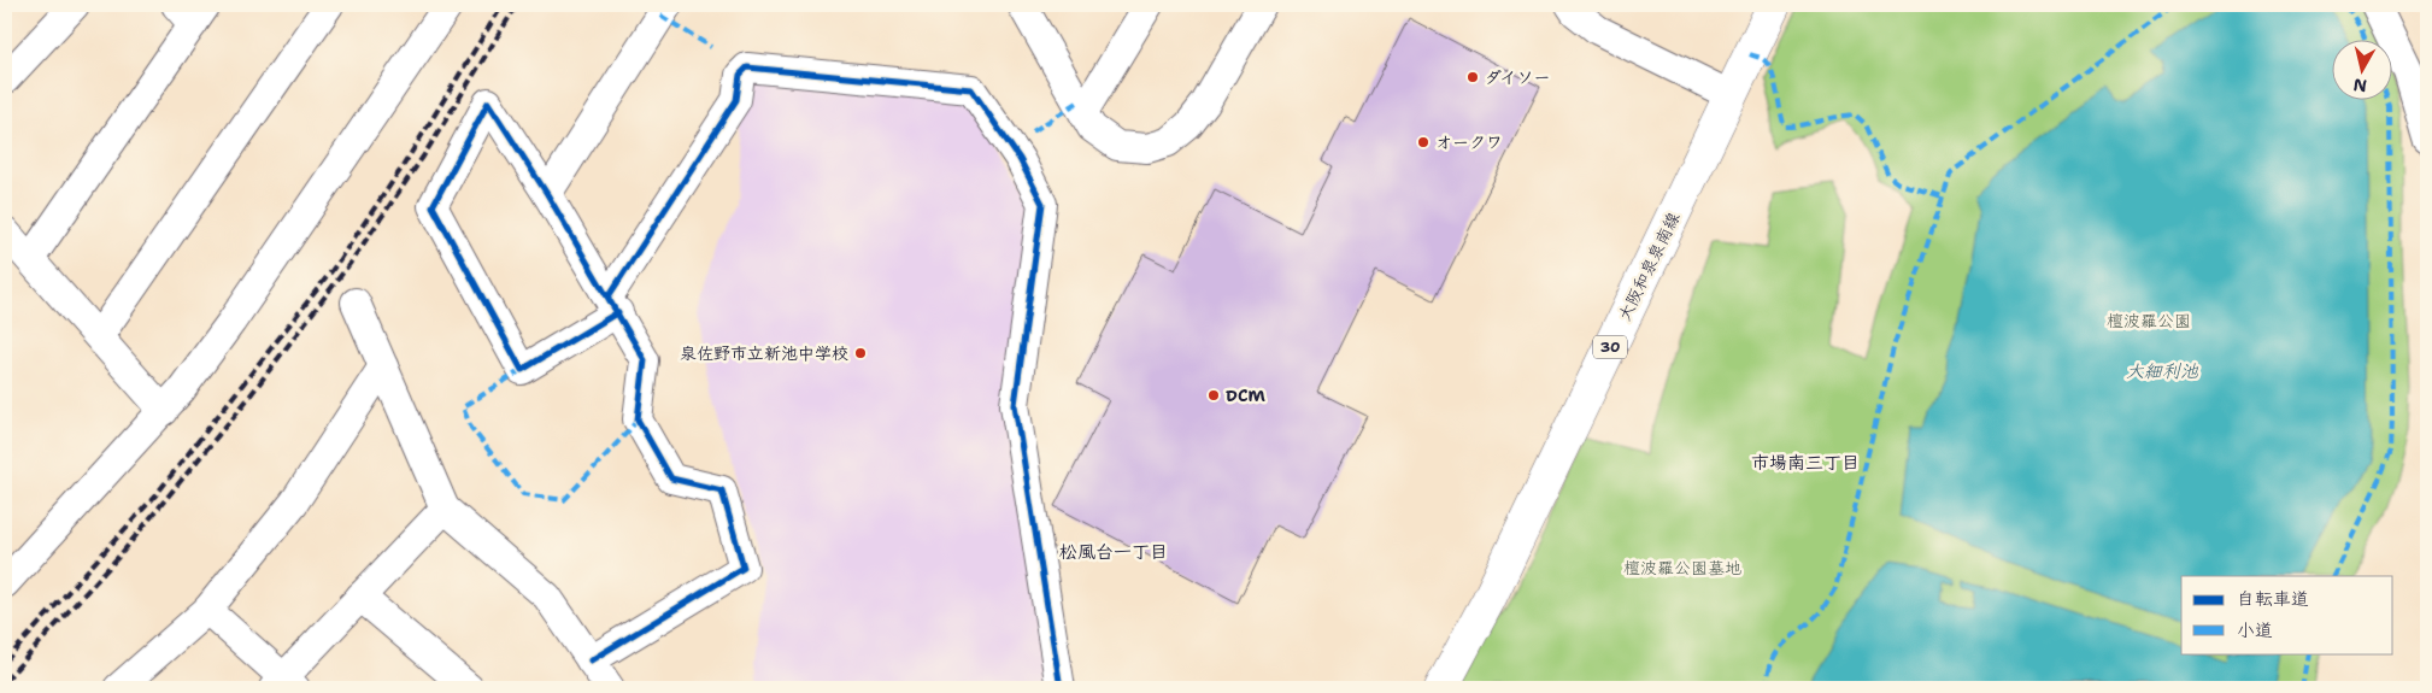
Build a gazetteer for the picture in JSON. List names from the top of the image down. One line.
{"streets":{"main road":["大阪和泉泉南線","30"]},"districts":["市場南三丁目","松風台一丁目"],"water":["大細利池"],"parks":["檀波羅公園","檀波羅公園墓地"],"places":["ダイソー","オークワ","泉佐野市立新池中学校","DCM"],"legend":["自転車道","小道"],"north":"bottom"}
